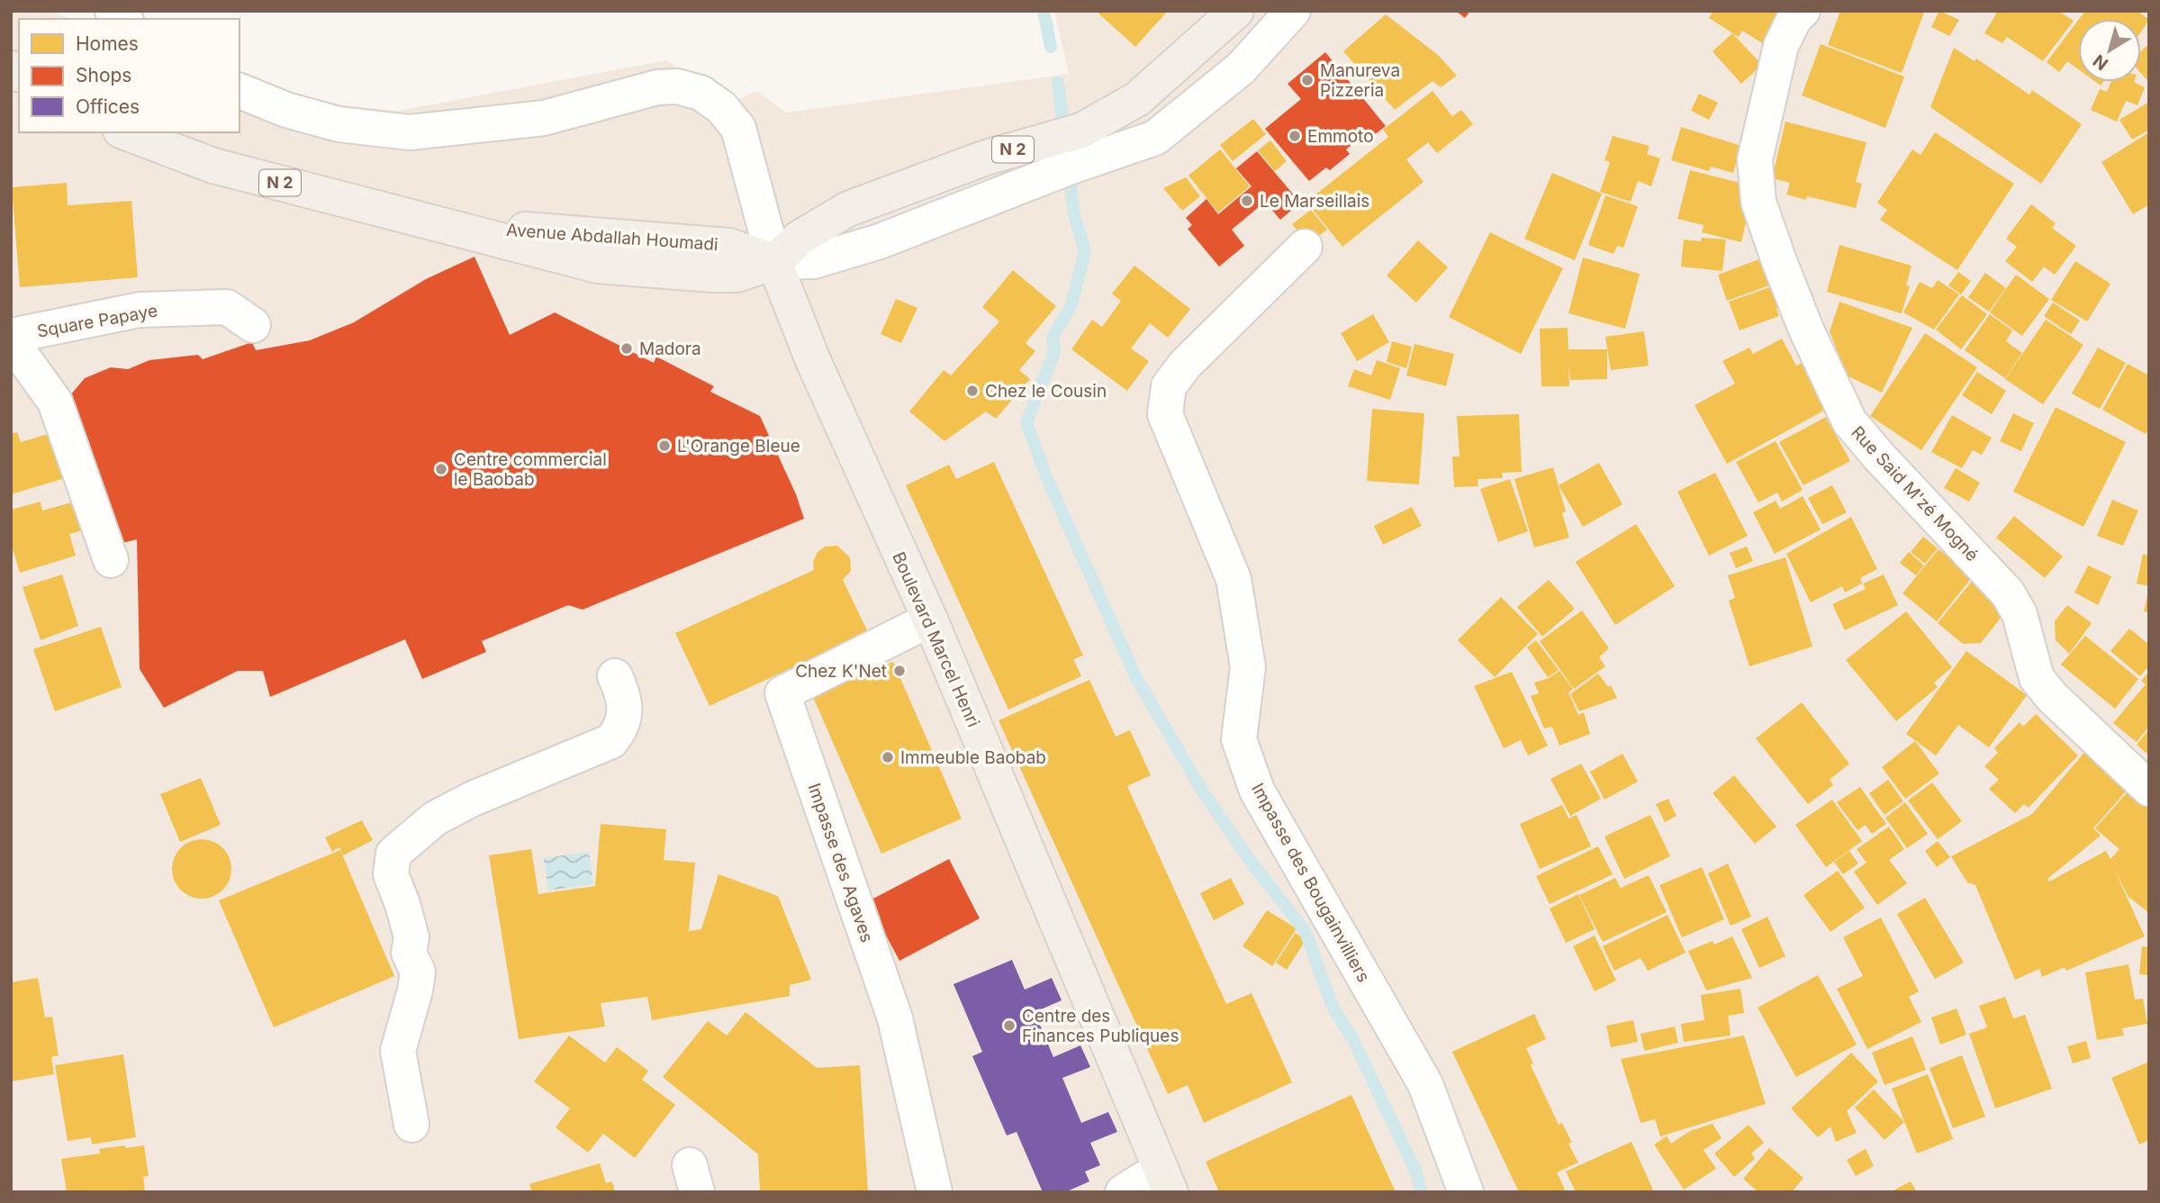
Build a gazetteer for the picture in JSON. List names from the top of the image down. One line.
{"streets":{"main road":["N 2","Boulevard Marcel Henri"],"street":["Square Papaye","Rue Said M'zé Mogné","Impasse des Agaves","Impasse des Bougainvilliers"]},"crossings":[["N 2","Boulevard Marcel Henri"],["Boulevard Marcel Henri","Impasse des Agaves"]],"places":["Manureva Pizzeria","Emmoto","Le Marseillais","Madora","Chez le Cousin","L'Orange Bleue","Centre commercial le Baobab","Chez K'Net","Immeuble Baobab","Centre des Finances Publiques"],"legend":["Homes","Shops","Offices"],"north":"bottom left"}
